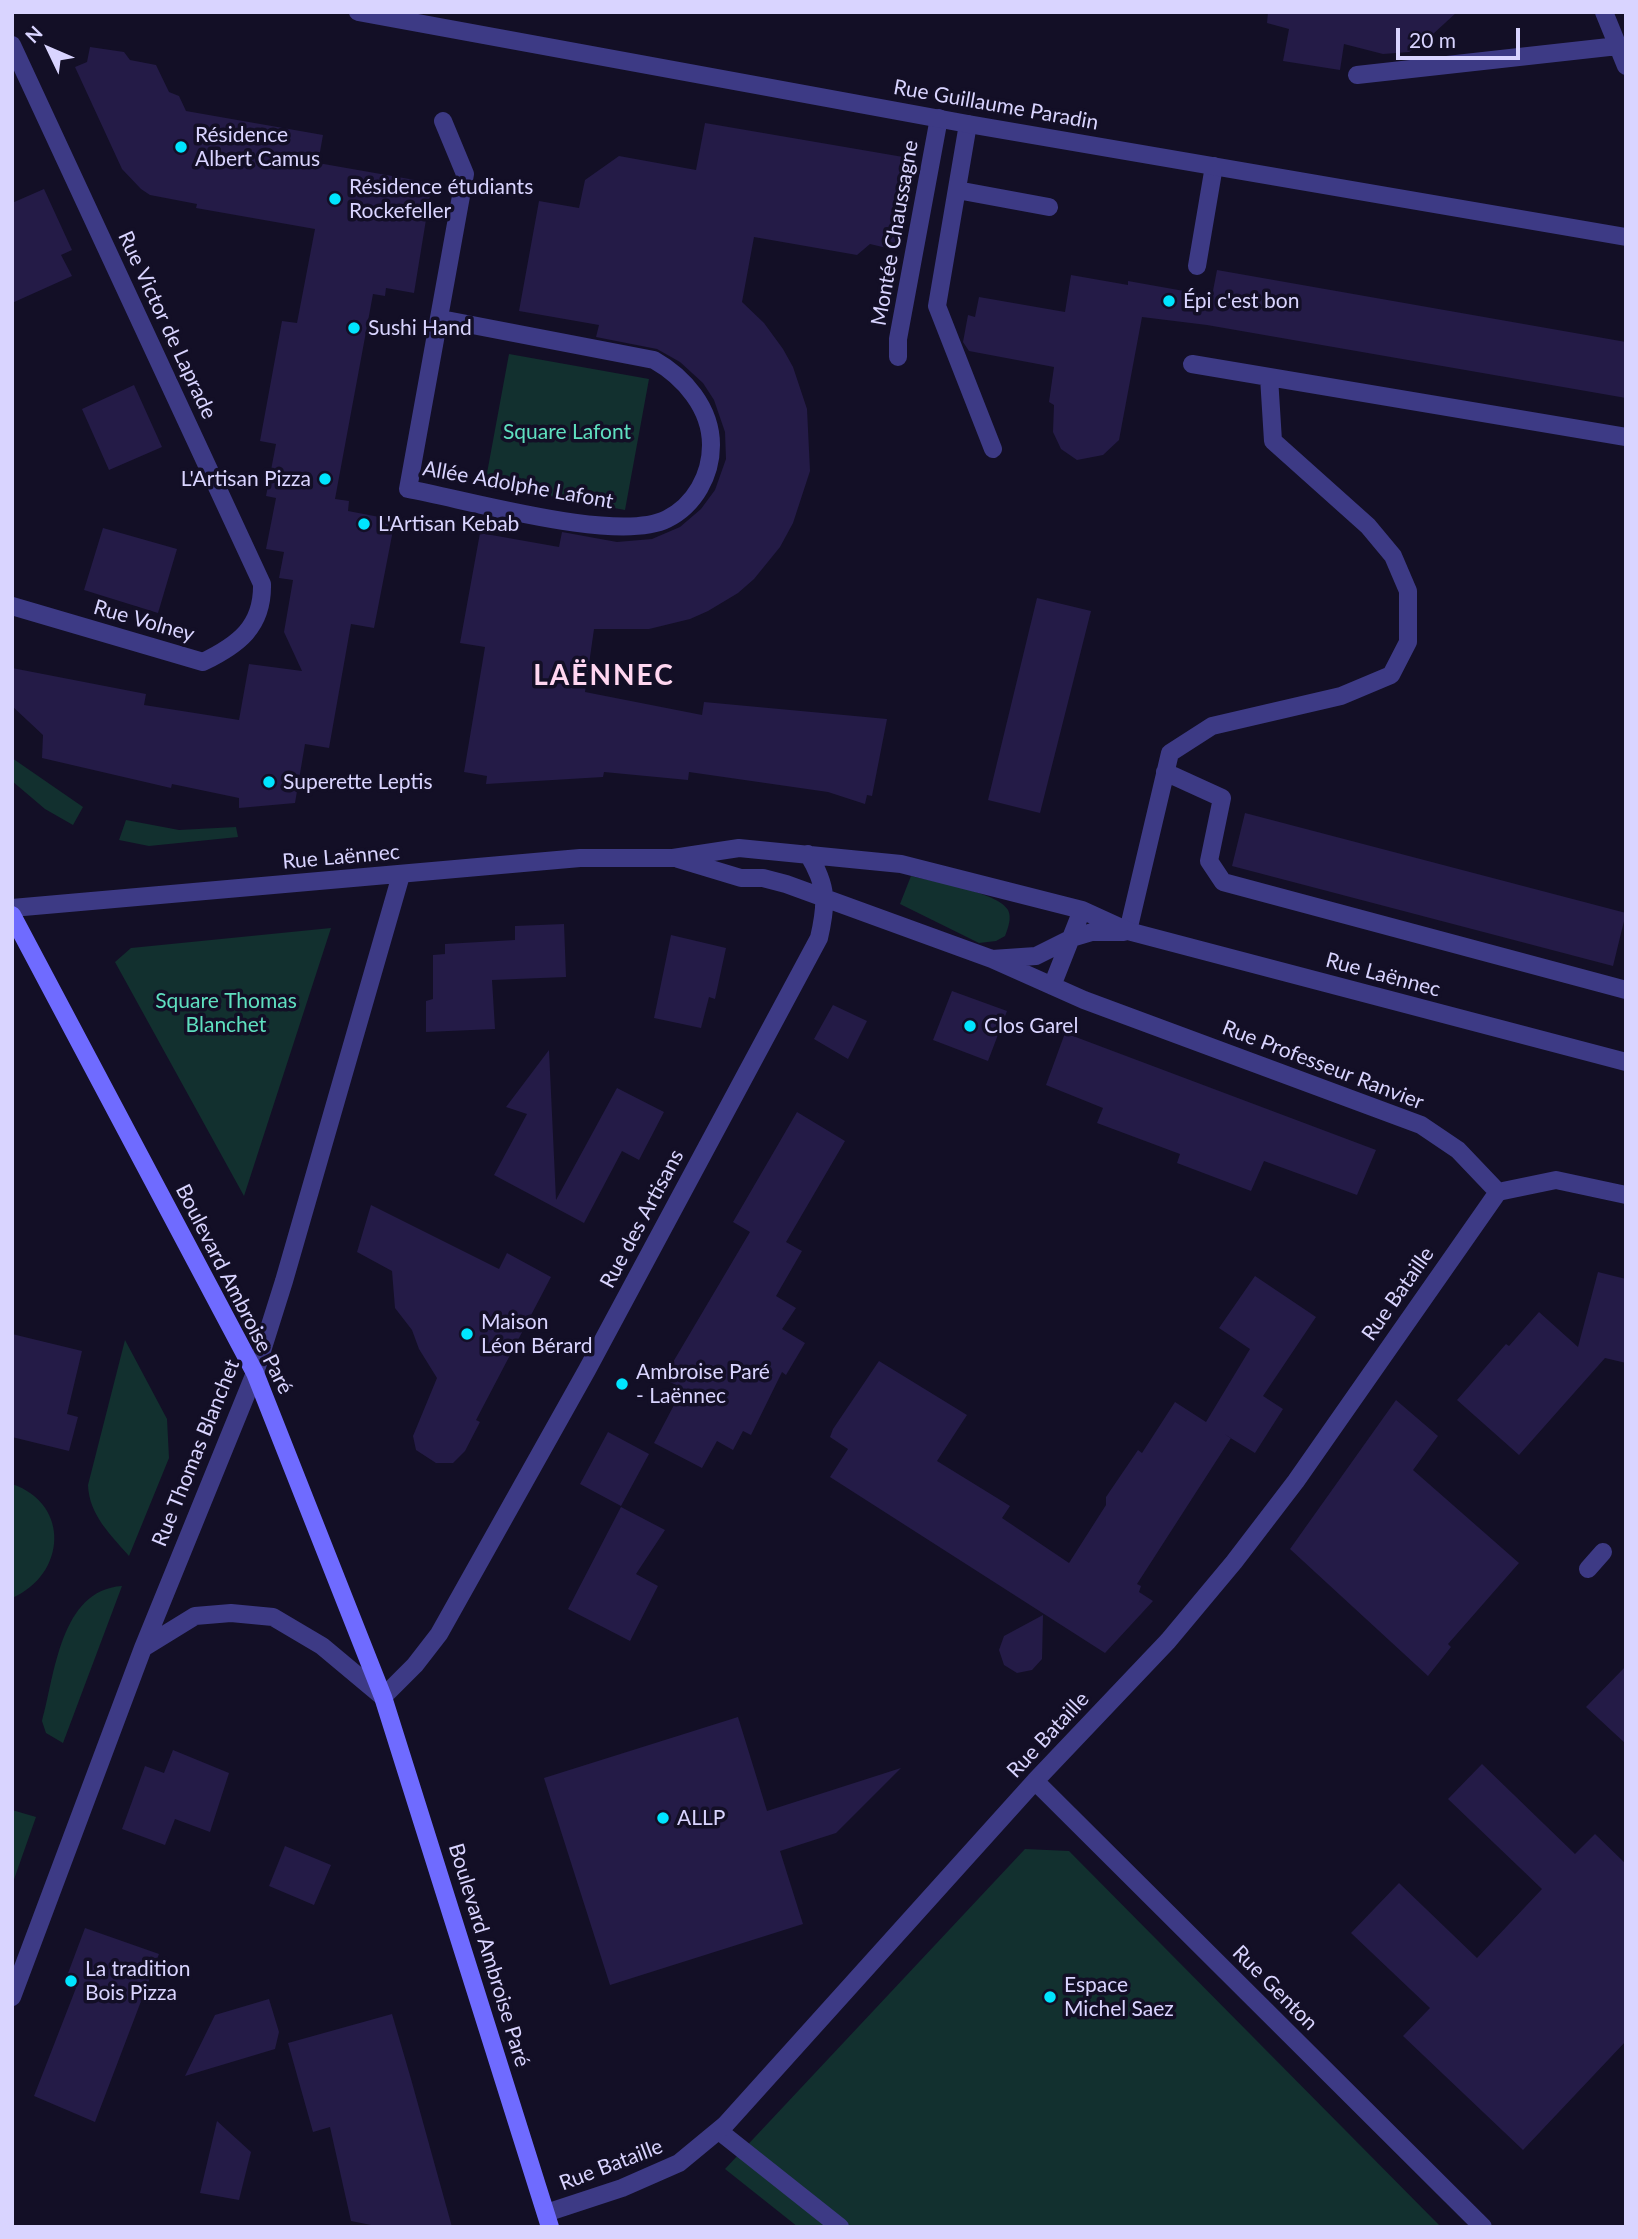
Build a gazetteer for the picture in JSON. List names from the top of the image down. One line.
{"streets":{"street":["Rue Guillaume Paradin","Montée Chaussagne","Rue Victor de Laprade","Allée Adolphe Lafont","Rue Volney","Rue Laënnec","Rue Professeur Ranvier","Rue des Artisans","Boulevard Ambroise Paré","Rue Bataille","Rue Thomas Blanchet","Rue Genton"]},"crossings":[["Rue Guillaume Paradin","Montée Chaussagne"],["Rue Victor de Laprade","Rue Volney"],["Rue Laënnec","Rue Professeur Ranvier"],["Rue Laënnec","Rue des Artisans"],["Rue Laënnec","Rue Thomas Blanchet"],["Rue Professeur Ranvier","Rue Bataille"],["Rue des Artisans","Boulevard Ambroise Paré"],["Boulevard Ambroise Paré","Rue Bataille"],["Boulevard Ambroise Paré","Rue Thomas Blanchet"],["Rue Bataille","Rue Genton"]],"districts":["LAËNNEC"],"parks":["Square Lafont","Square Thomas Blanchet"],"places":["Résidence Albert Camus","Résidence étudiants Rockefeller","Épi c'est bon","Sushi Hand","L'Artisan Pizza","L'Artisan Kebab","Superette Leptis","Clos Garel","Maison Léon Bérard","Ambroise Paré - Laënnec","ALLP","La tradition Bois Pizza","Espace Michel Saez"],"scale_bar":"20 m","north":"top left"}
